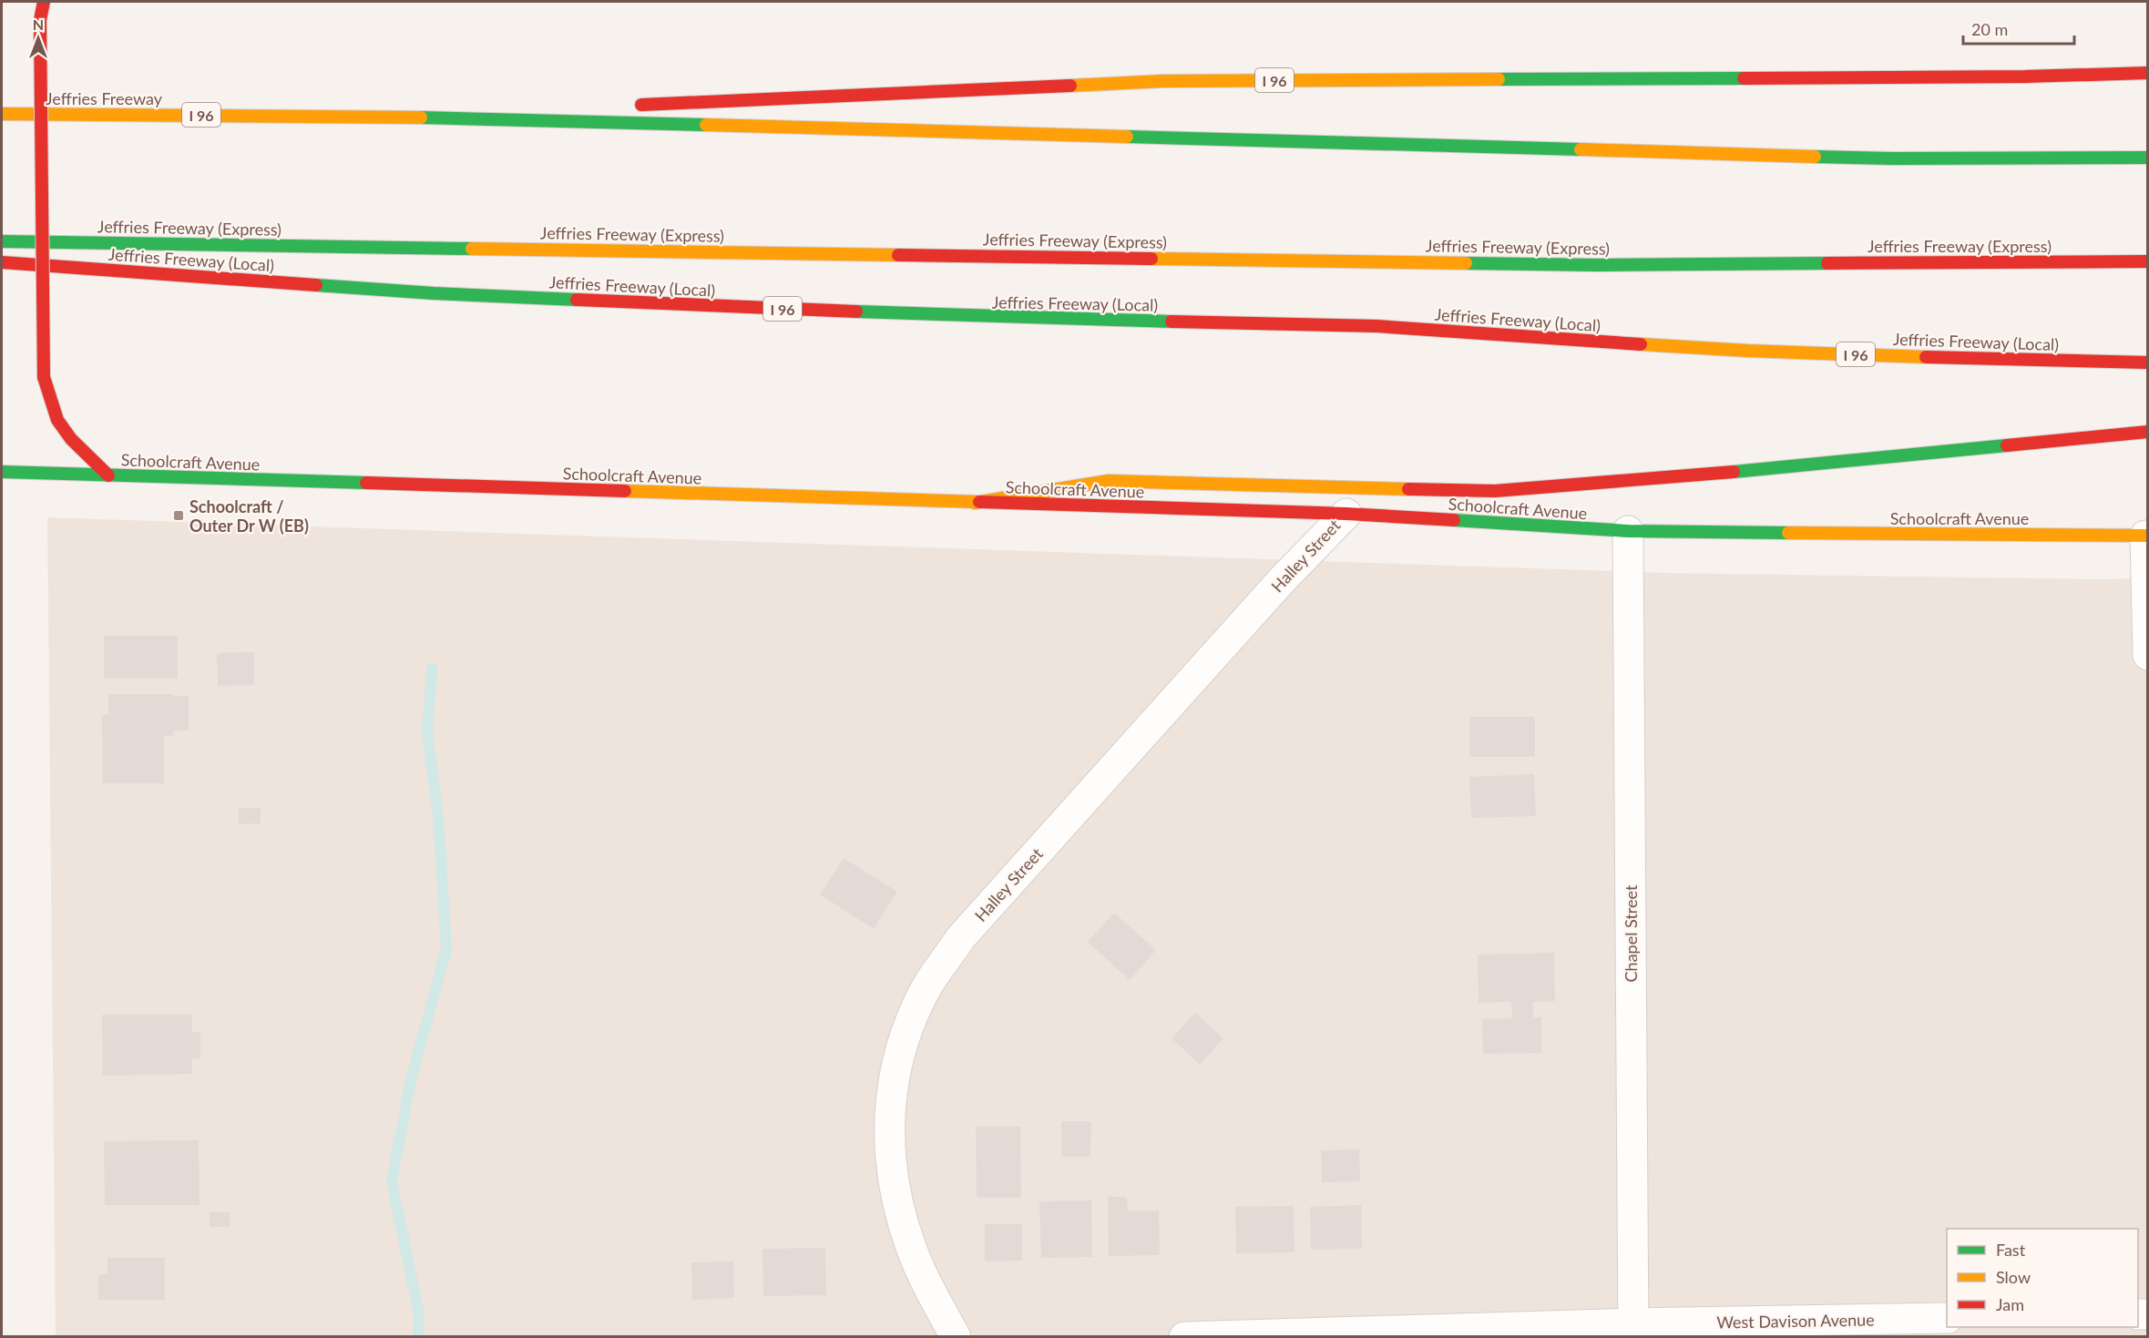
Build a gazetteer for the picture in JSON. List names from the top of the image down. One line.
{"streets":{"main road":["I 96","Jeffries Freeway","Jeffries Freeway (Express)","Jeffries Freeway (Local)","Schoolcraft Avenue"],"street":["Halley Street","Chapel Street","West Davison Avenue"]},"crossings":[["I 96","Jeffries Freeway"],["Schoolcraft Avenue","Halley Street"],["Schoolcraft Avenue","Chapel Street"],["Chapel Street","West Davison Avenue"]],"places":{"transit":["Schoolcraft / Outer Dr W (EB)"]},"legend":["Fast","Slow","Jam"],"scale_bar":"20 m","north":"top"}
